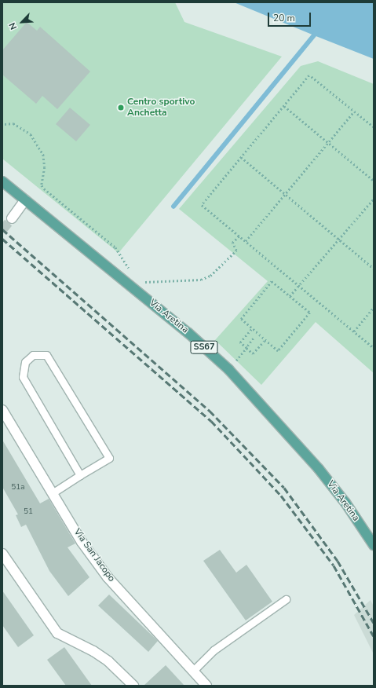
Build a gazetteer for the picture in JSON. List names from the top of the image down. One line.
{"streets":{"main road":["Via Aretina","SS67"],"street":["Via San Jacopo"]},"places":["Centro sportivo Anchetta"],"house_numbers":["51a","51"],"scale_bar":"20 m","north":"bottom left"}
